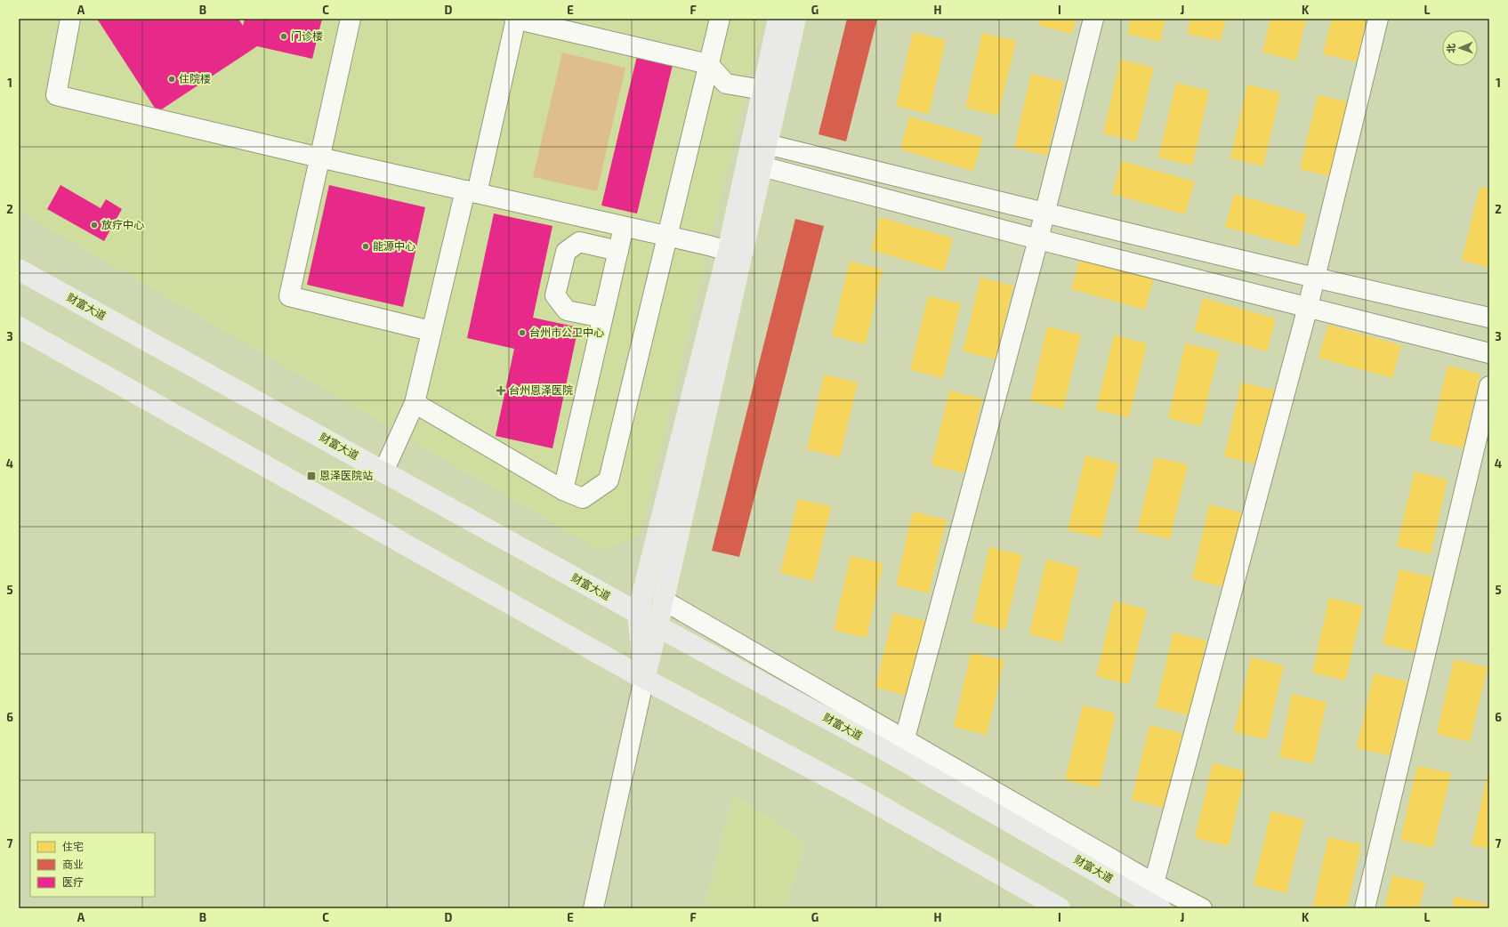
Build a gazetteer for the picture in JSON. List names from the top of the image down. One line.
{"streets":{"main road":["财富大道"]},"places":{"other":["门诊楼","住院楼","放疗中心","能源中心","台州市公卫中心"],"health":["台州恩泽医院"],"transit":["恩泽医院站"]},"legend":["住宅","商业","医疗"],"north":"left","grid":{"columns":["A","B","C","D","E","F","G","H","I","J","K","L"],"rows":["1","2","3","4","5","6","7"]}}
